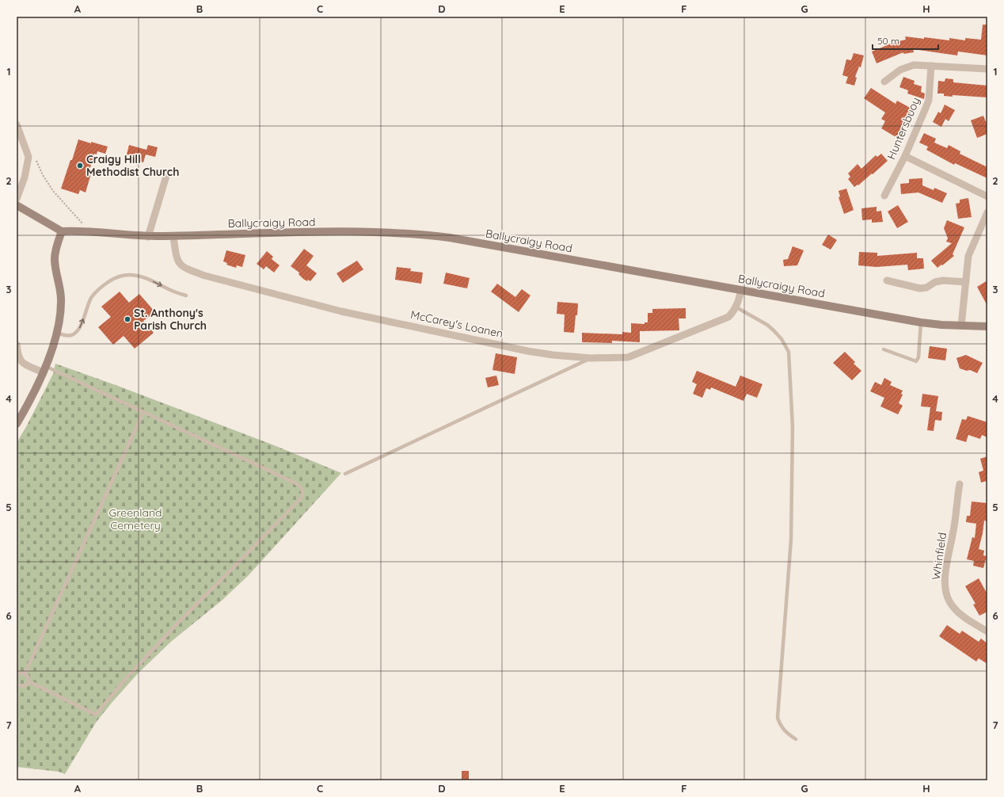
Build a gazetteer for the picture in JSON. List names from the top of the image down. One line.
{"streets":{"street":["Huntersbuoy","Ballycraigy Road","McCarey's Loanen","Whinfield"]},"crossings":[["Ballycraigy Road","McCarey's Loanen"]],"parks":["Greenland Cemetery"],"places":["Craigy Hill Methodist Church","St. Anthony's Parish Church"],"scale_bar":"50 m","grid":{"columns":["A","B","C","D","E","F","G","H"],"rows":["1","2","3","4","5","6","7"]}}
